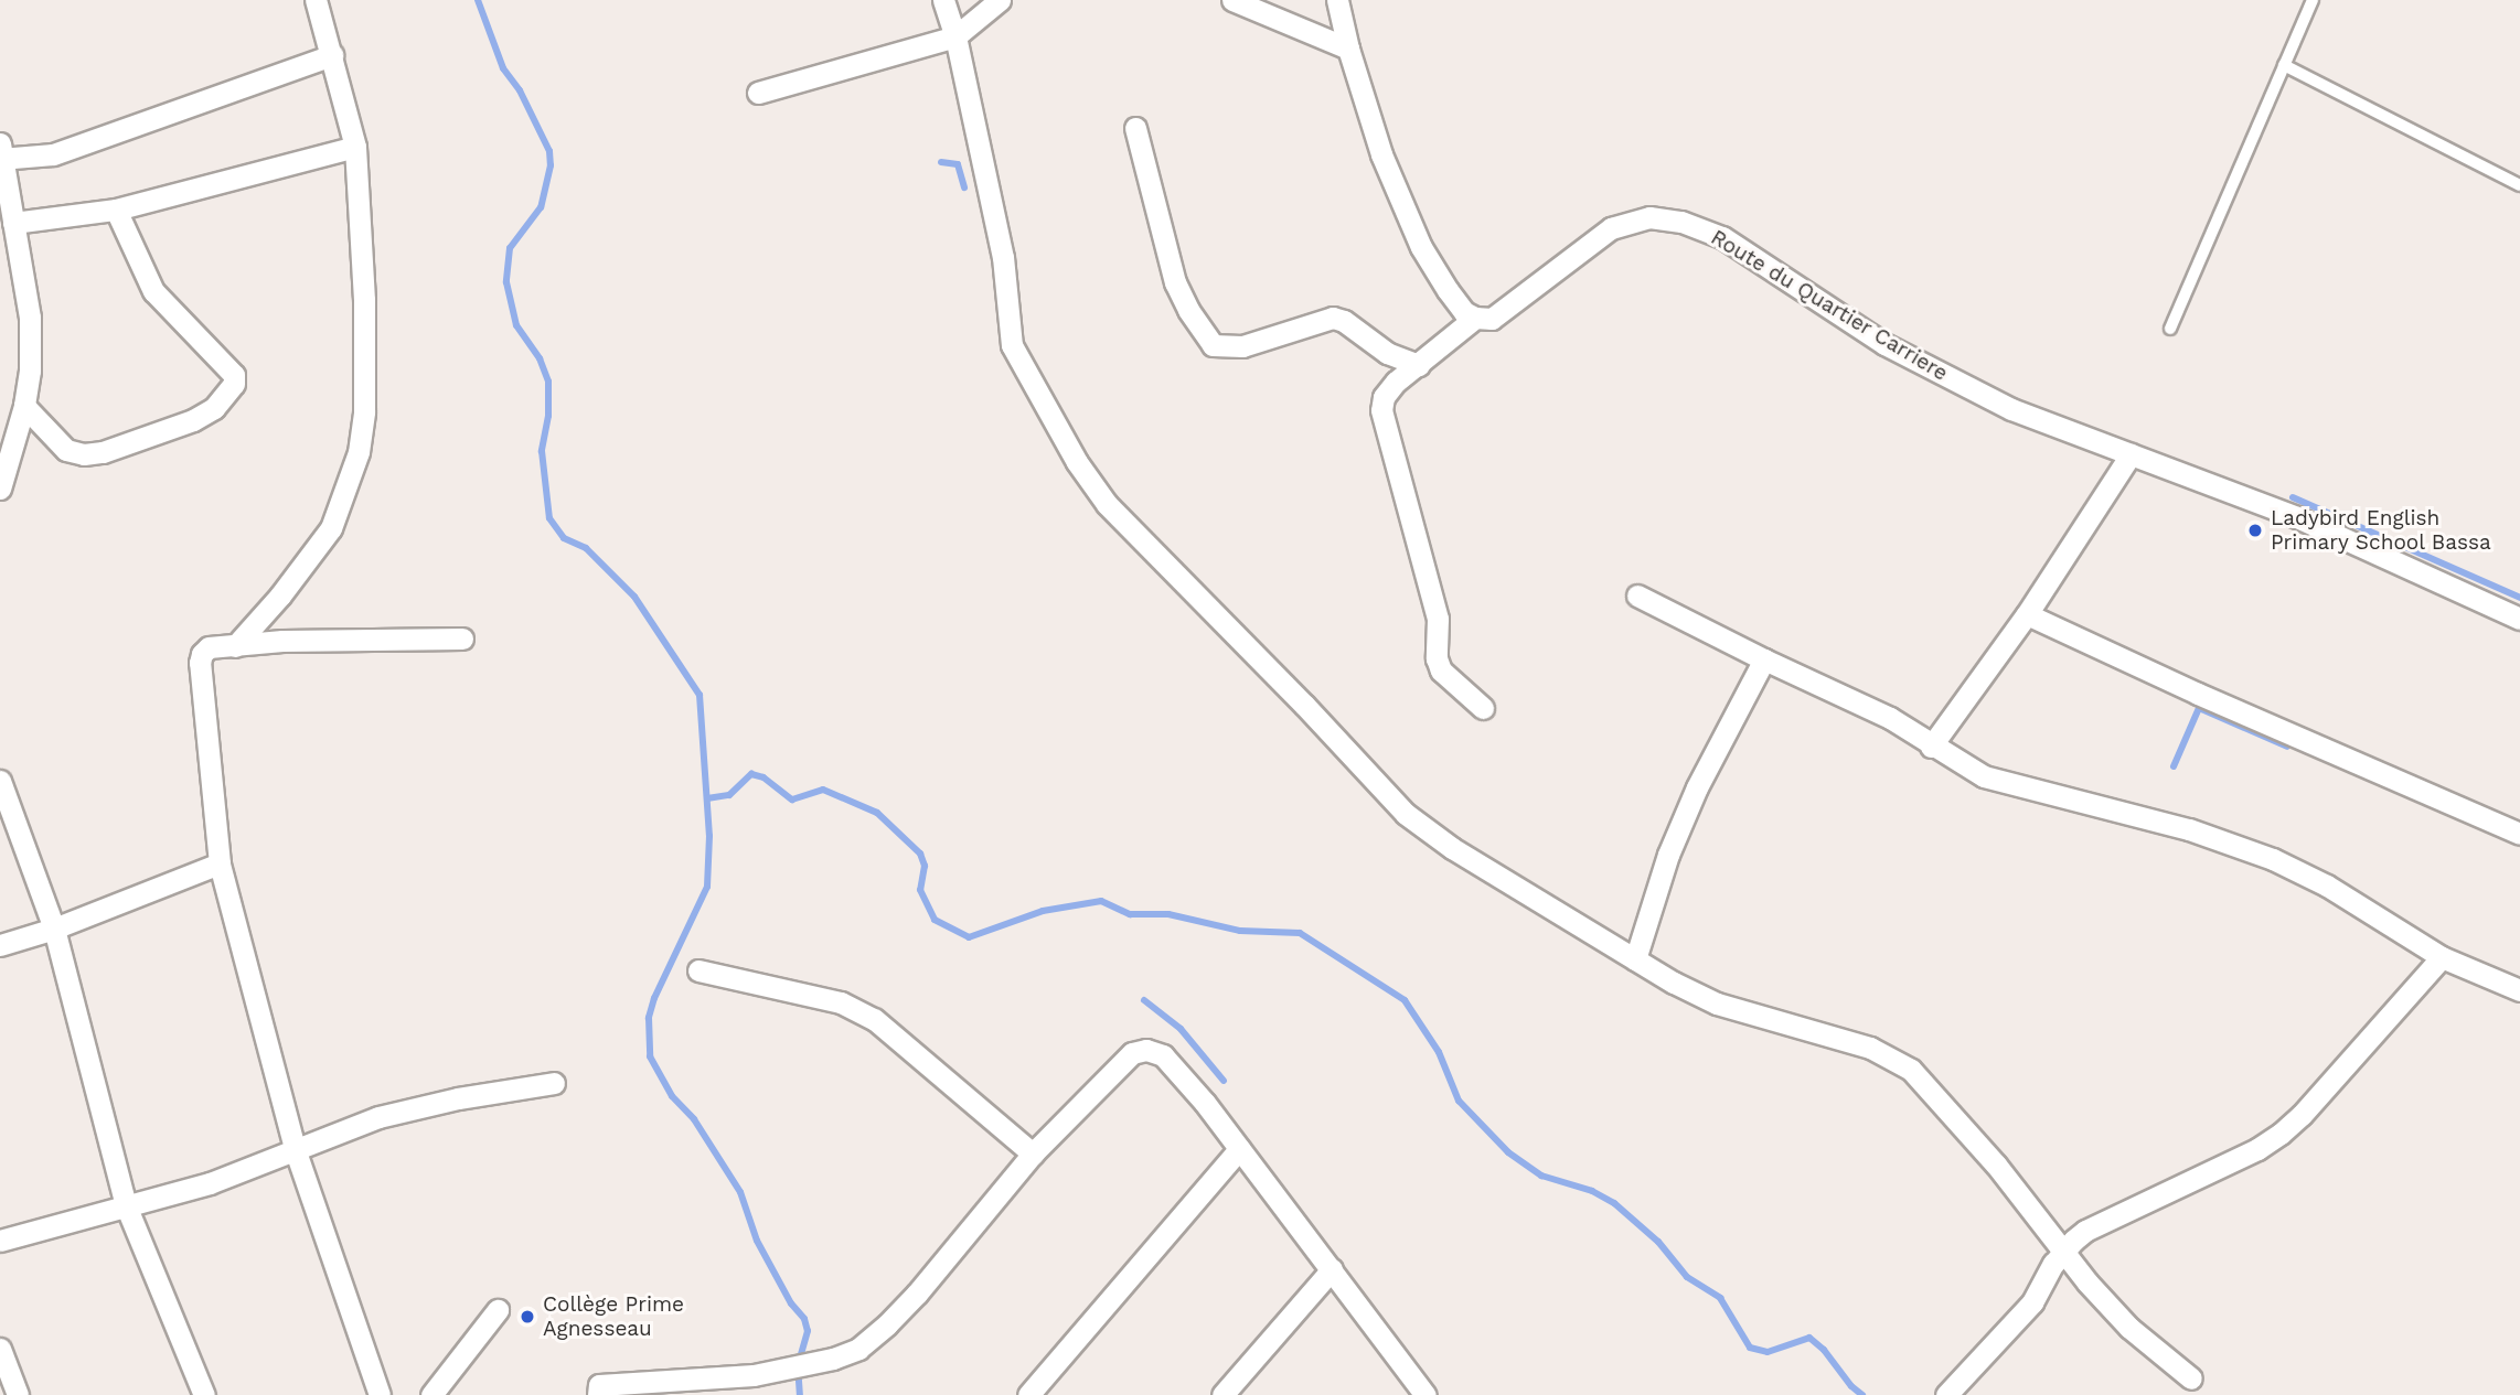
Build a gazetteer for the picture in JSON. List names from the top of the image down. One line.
{"streets":{"street":["Route du Quartier Carriere"]},"places":["Ladybird English Primary School Bassa","Collège Prime Agnesseau"]}
